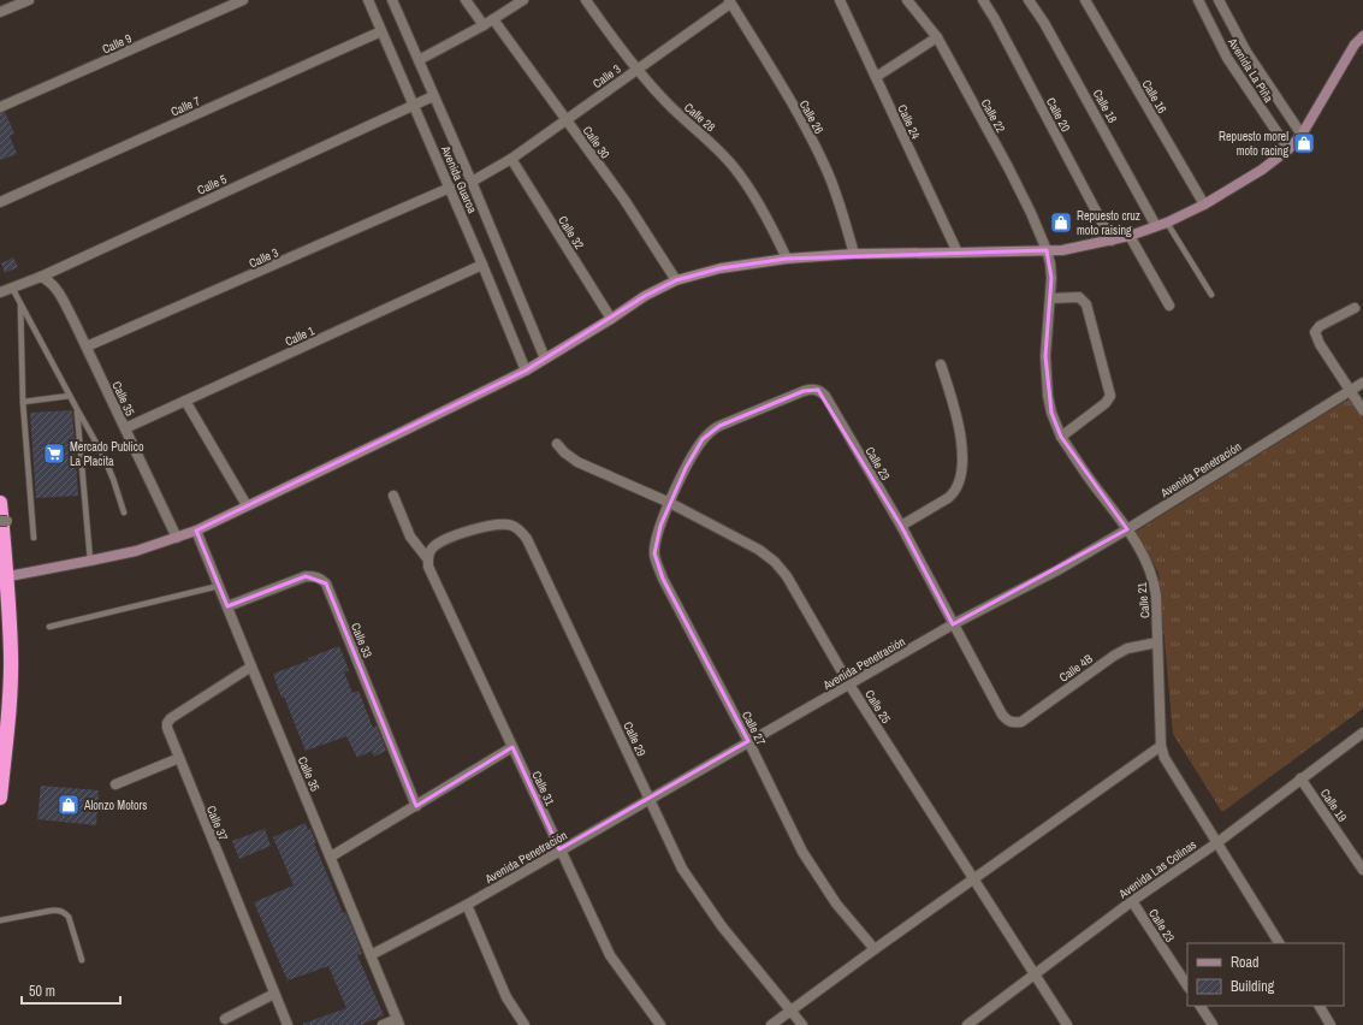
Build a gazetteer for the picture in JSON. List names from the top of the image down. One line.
{"streets":{"street":["Calle 9","Avenida La Piña","Calle 3","Calle 16","Calle 7","Calle 18","Calle 20","Calle 22","Calle 28","Calle 26","Calle 24","Calle 30","Avenida Guaroa","Calle 5","Calle 32","Calle 1","Calle 35","Calle 23","Avenida Penetración","Calle 21","Calle 33","Calle 4B","Calle 25","Calle 27","Calle 29","Calle 31","Calle 19","Calle 37","Avenida Las Colinas"]},"crossings":[["Calle 3","Calle 28"],["Calle 3","Calle 26"],["Calle 3","Calle 30"],["Calle 3","Avenida Guaroa"],["Calle 3","Calle 32"],["Calle 3","Calle 35"],["Calle 7","Avenida Guaroa"],["Calle 22","Calle 21"],["Avenida Guaroa","Calle 5"],["Avenida Guaroa","Calle 1"],["Calle 5","Calle 35"],["Calle 1","Calle 35"],["Calle 35","Avenida Penetración"],["Calle 35","Calle 33"],["Calle 35","Calle 37"],["Calle 23","Avenida Penetración"],["Calle 23","Calle 4B"],["Calle 23","Calle 25"],["Calle 23","Calle 27"],["Calle 23","Avenida Las Colinas"],["Avenida Penetración","Calle 21"],["Avenida Penetración","Calle 25"],["Avenida Penetración","Calle 27"],["Avenida Penetración","Calle 29"],["Avenida Penetración","Calle 31"],["Calle 21","Calle 4B"],["Calle 21","Avenida Las Colinas"],["Calle 25","Calle 27"],["Calle 25","Avenida Las Colinas"],["Calle 29","Calle 31"],["Calle 19","Avenida Las Colinas"]],"places":{"shop":["Repuesto morel moto racing","Repuesto cruz moto raising","Alonzo Motors"],"supermarket":["Mercado Publico La Placita"]},"legend":["Road","Building"],"scale_bar":"50 m"}
